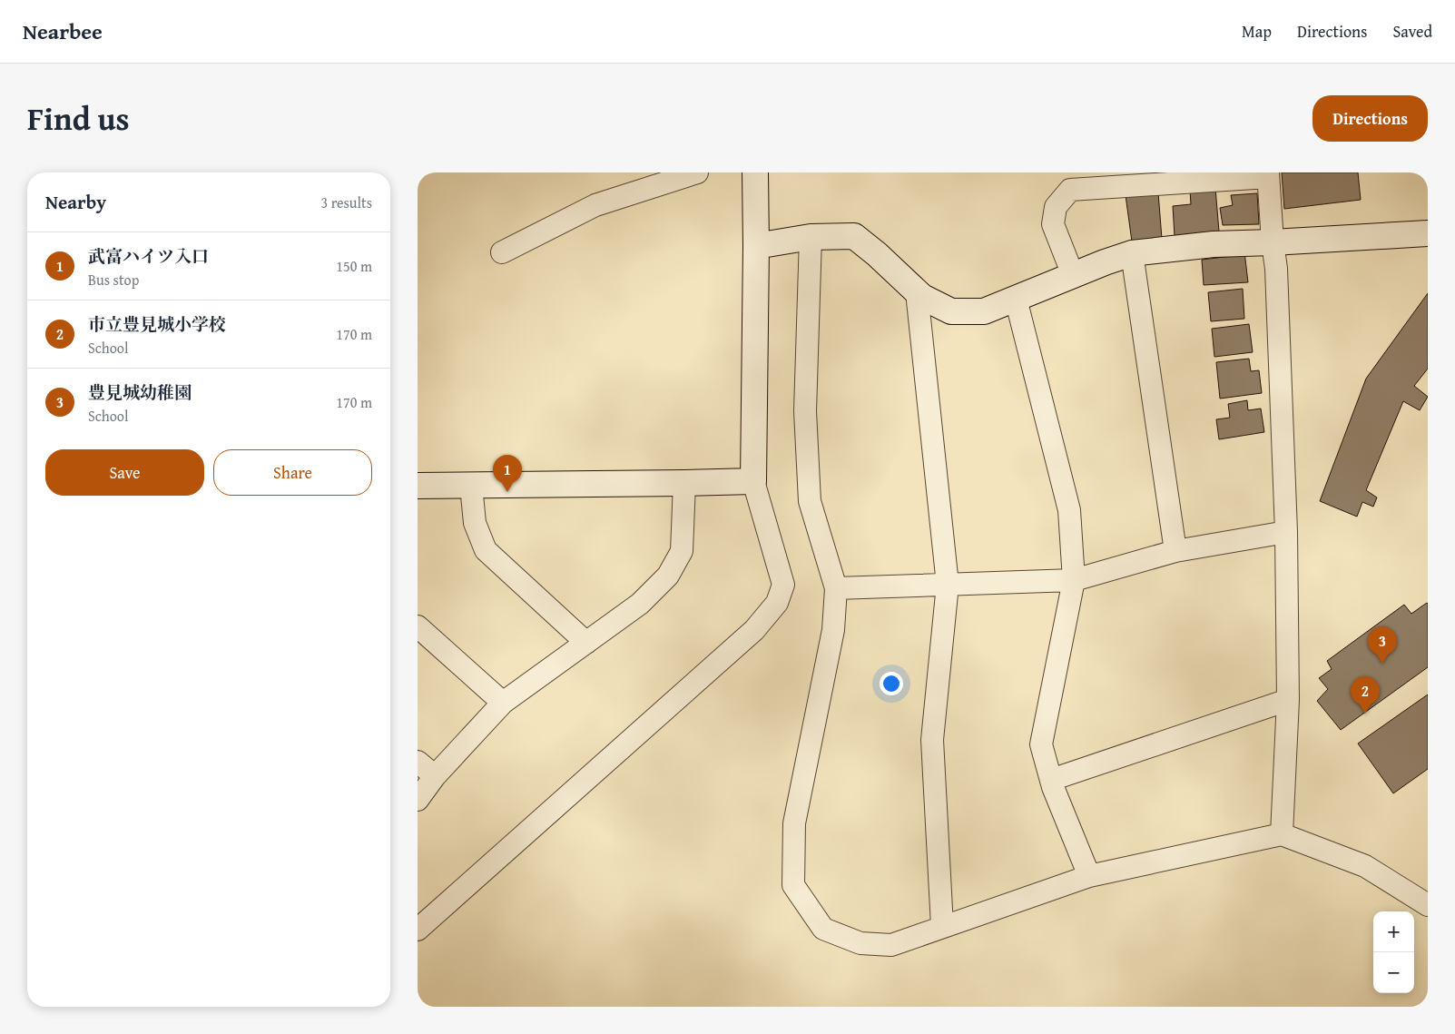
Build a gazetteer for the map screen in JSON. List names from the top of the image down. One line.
{"page":{"header":"Nearbee","nav":["Map","Directions","Saved"],"title":"Find us","buttons":["Directions",["Save","Share"]],"heading":["Nearby","3 results"],"list":[{"mark":"1","name":"武富ハイツ入口","note":"Bus stop","value":"150 m"},{"mark":"2","name":"市立豊見城小学校","note":"School","value":"170 m"},{"mark":"3","name":"豊見城幼稚園","note":"School","value":"170 m"}],"pins":["1","3","2"],"map_buttons":["+","−"]}}
